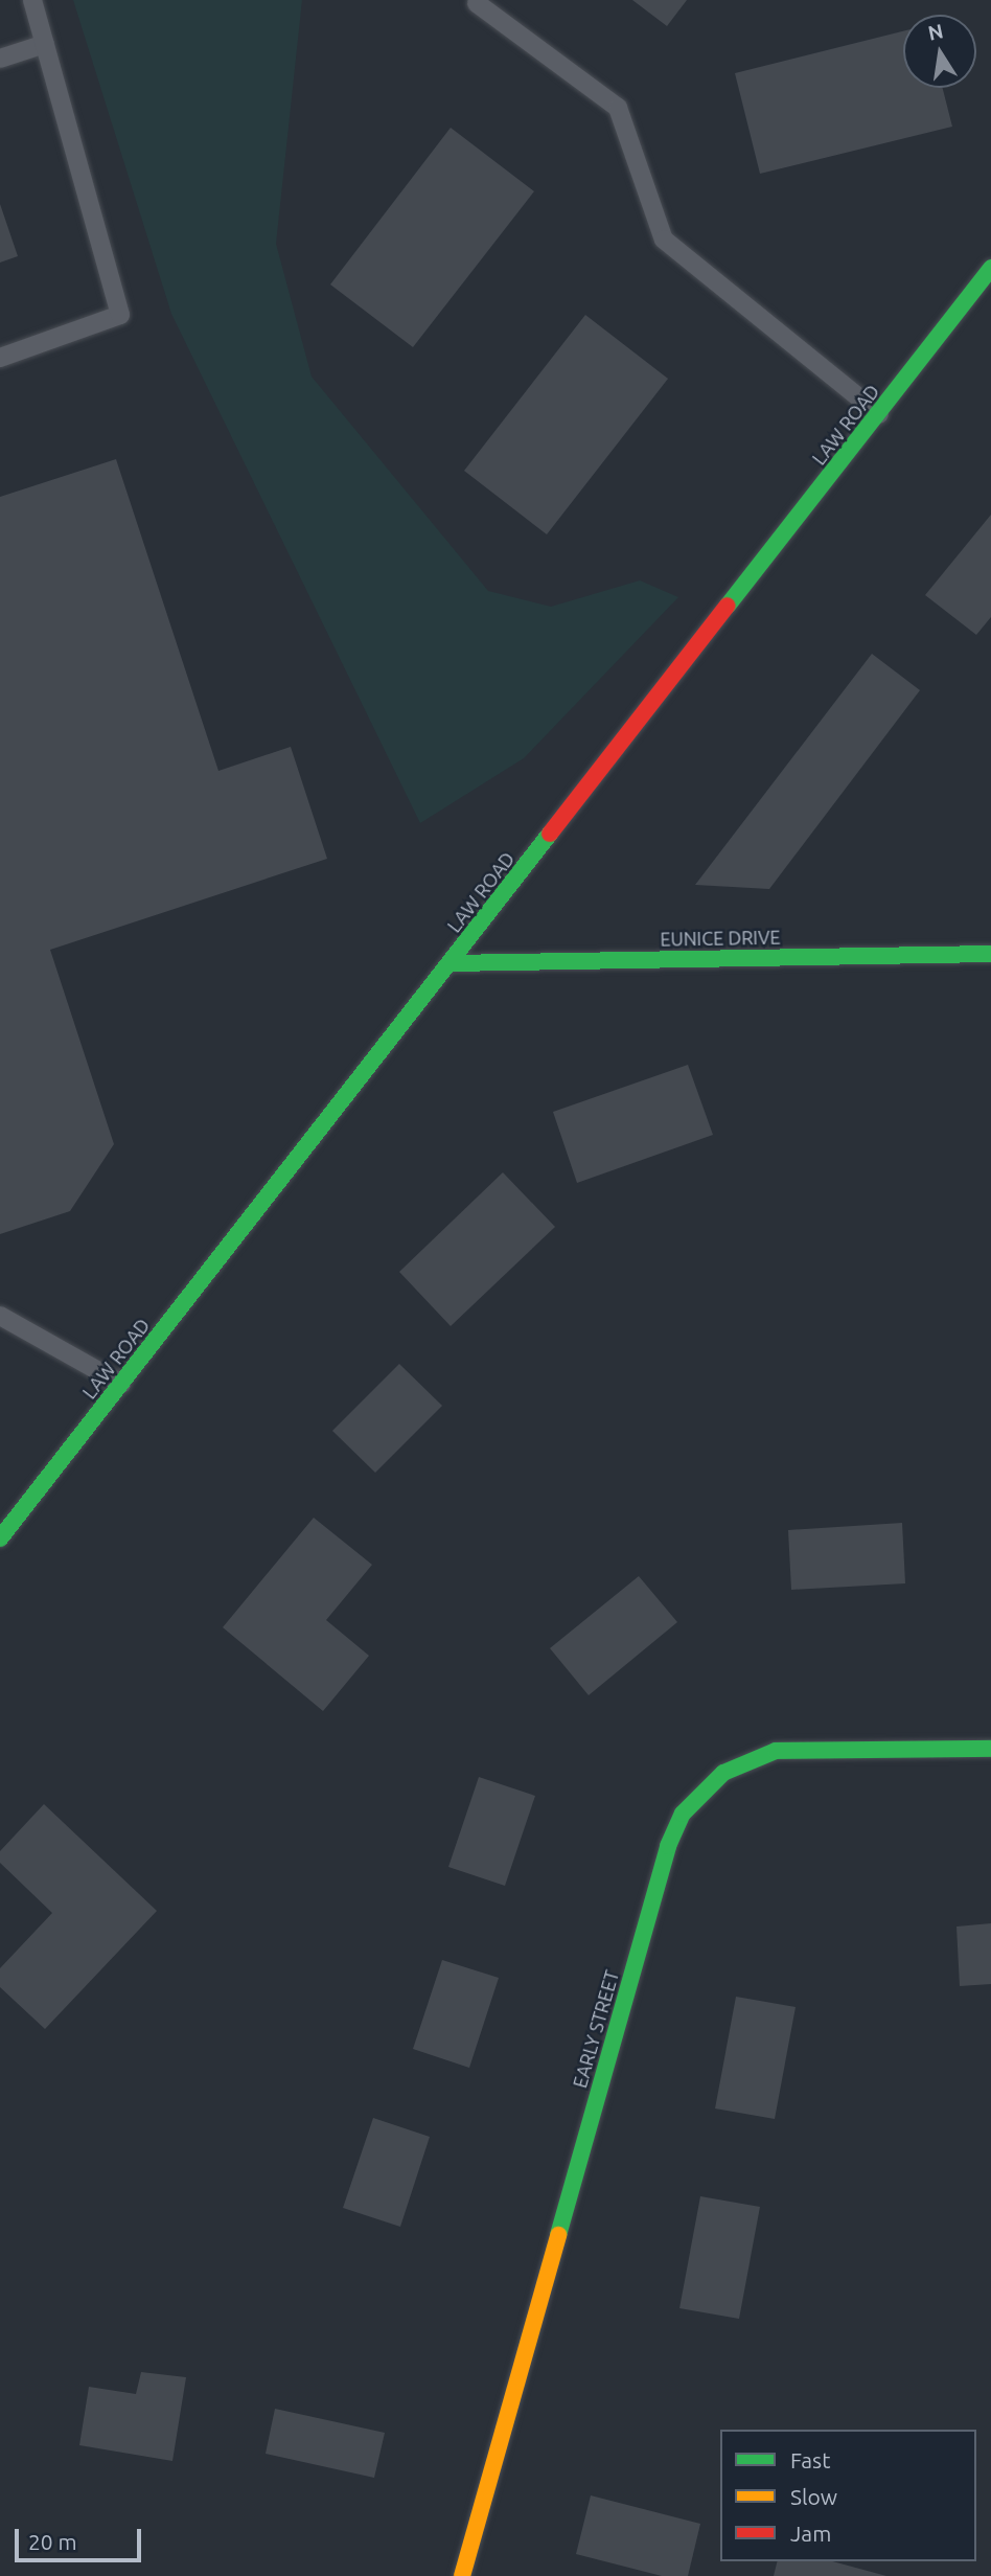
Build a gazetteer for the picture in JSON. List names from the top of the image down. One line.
{"streets":{"street":["LAW ROAD","EUNICE DRIVE","EARLY STREET"]},"crossings":[["LAW ROAD","EUNICE DRIVE"]],"legend":["Fast","Slow","Jam"],"scale_bar":"20 m","north":"top"}
